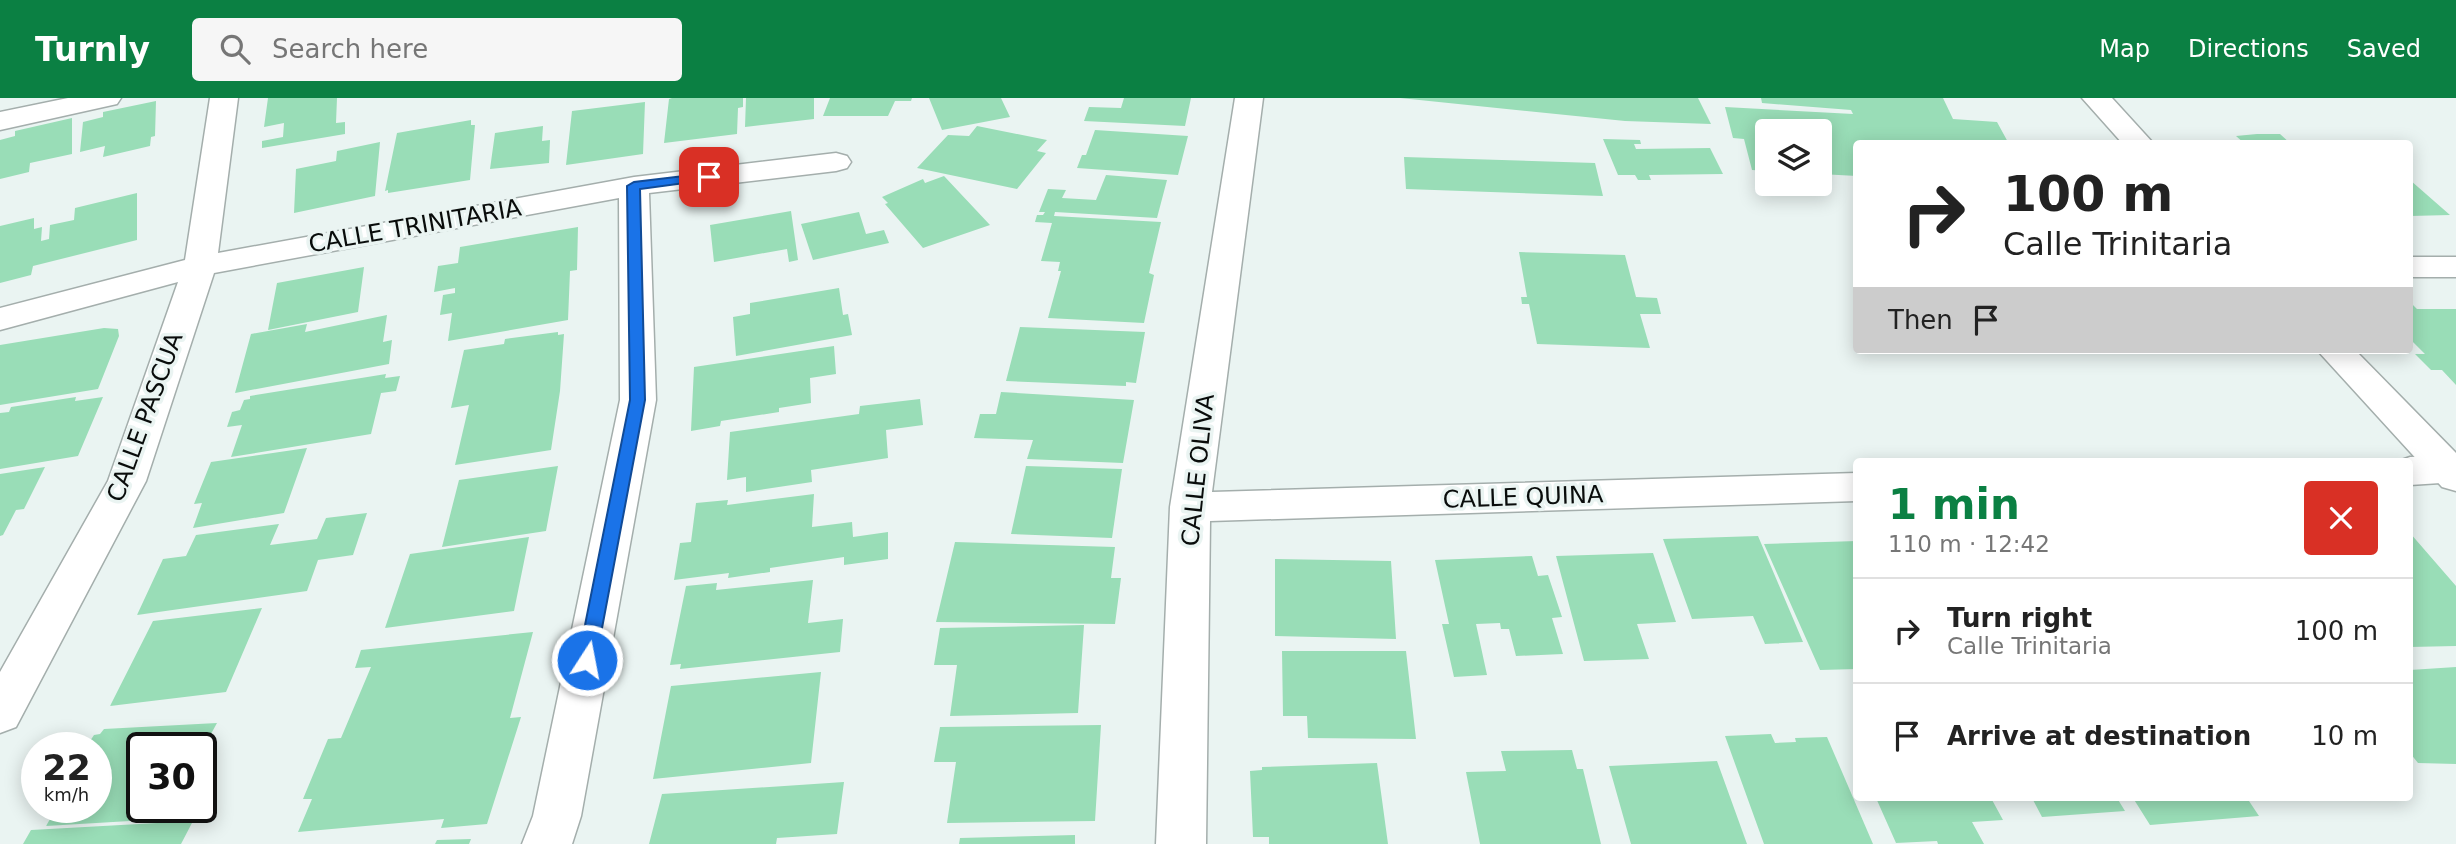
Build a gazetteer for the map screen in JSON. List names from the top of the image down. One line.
{"streets":{"street":["CALLE TRINITARIA","CALLE PASCUA","CALLE OLIVA","CALLE QUINA"]},"crossings":[["CALLE TRINITARIA","CALLE PASCUA"],["CALLE OLIVA","CALLE QUINA"]],"page":{"header":"Turnly","search":"Search here","nav":["Map","Directions","Saved"],"turn":["100 m","Calle Trinitaria"],"then":"Then","heading":["1 min","110 m · 12:42"],"list":[{"name":"Turn right","note":"Calle Trinitaria","value":"100 m"},{"name":"Arrive at destination","value":"10 m"}],"speed":"22 km/h","limit":"30"}}
